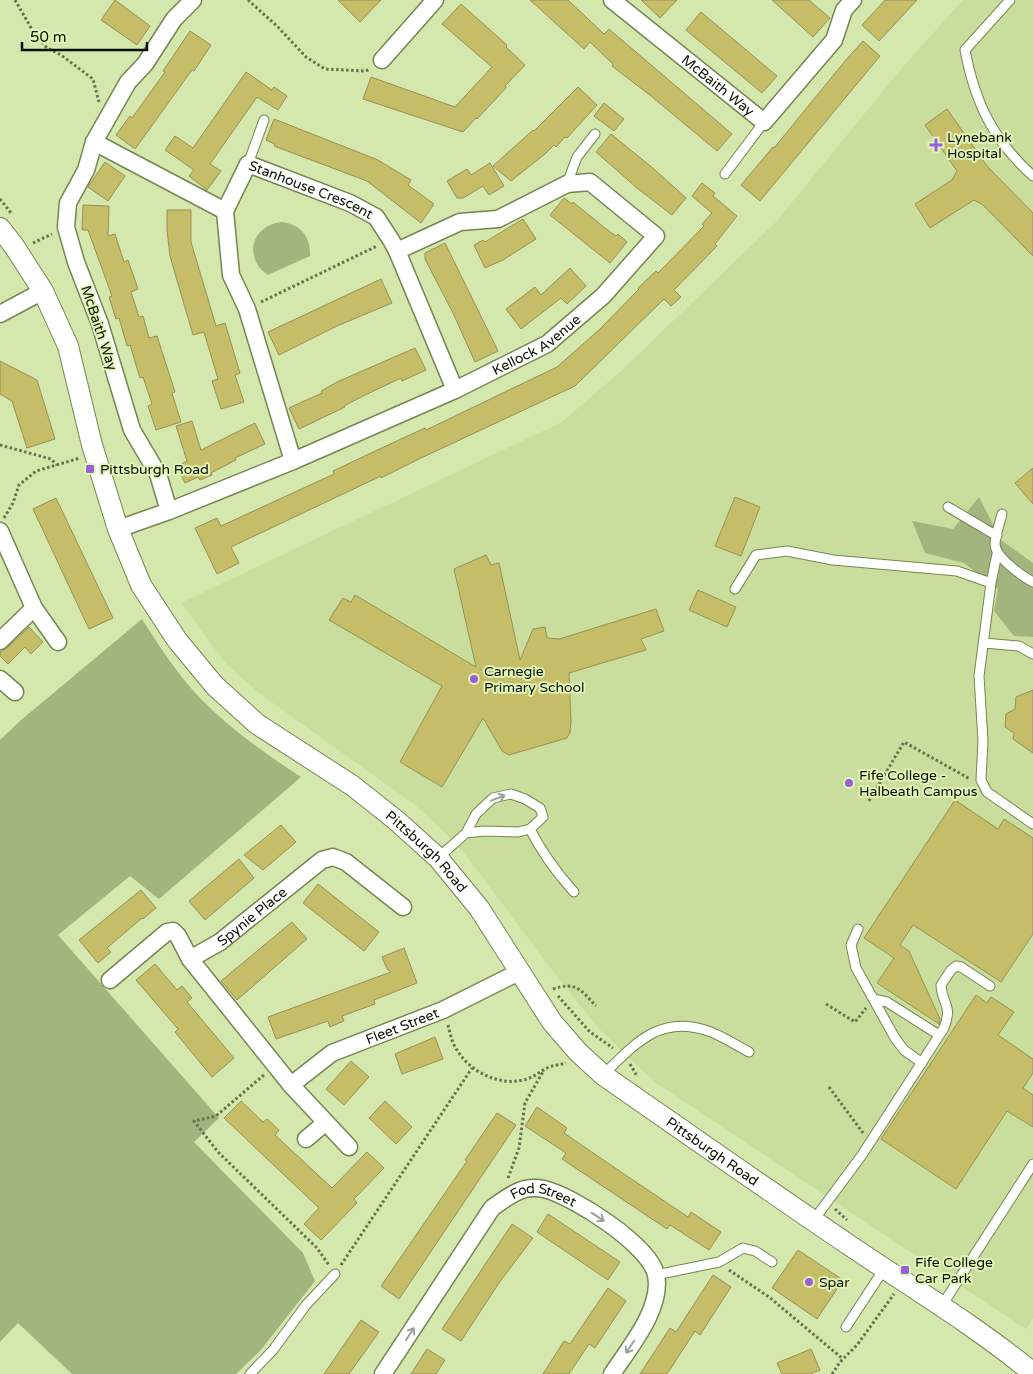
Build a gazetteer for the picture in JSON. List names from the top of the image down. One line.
{"streets":{"street":["McBaith Way","Stanhouse Crescent","Kellock Avenue","Pittsburgh Road","Spynie Place","Fleet Street","Fod Street"]},"crossings":[["McBaith Way","Kellock Avenue"],["Stanhouse Crescent","Kellock Avenue"],["Kellock Avenue","Pittsburgh Road"],["Pittsburgh Road","Fleet Street"]],"places":{"health":["Lynebank Hospital"],"transit":["Pittsburgh Road","Fife College Car Park"],"other":["Carnegie Primary School","Fife College - Halbeath Campus","Spar"]},"scale_bar":"50 m"}
